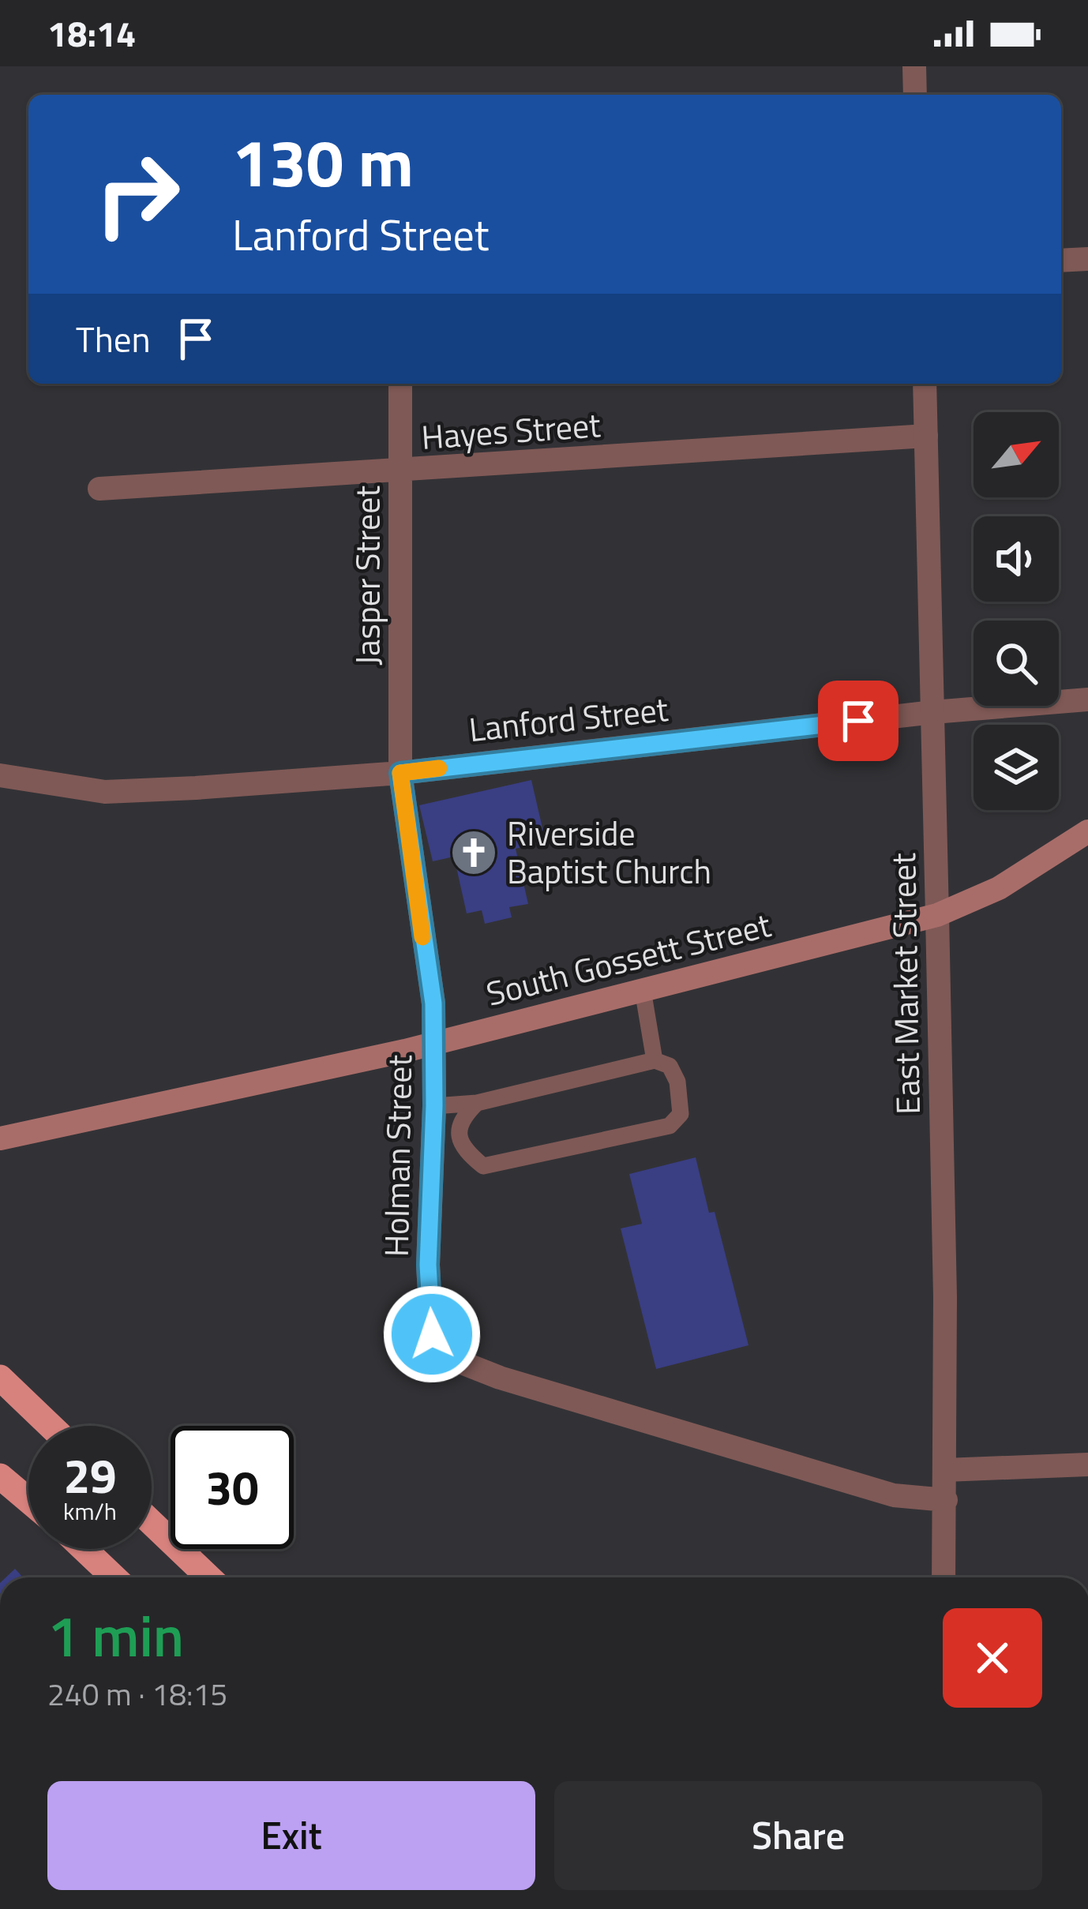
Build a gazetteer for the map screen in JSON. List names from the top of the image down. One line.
{"streets":{"main road":["South Gossett Street"],"street":["Hayes Street","Jasper Street","Lanford Street","East Market Street","Holman Street"]},"crossings":[["Hayes Street","Jasper Street"],["Hayes Street","East Market Street"],["Jasper Street","Lanford Street"],["Jasper Street","Holman Street"],["Lanford Street","East Market Street"],["Lanford Street","Holman Street"],["South Gossett Street","East Market Street"],["South Gossett Street","Holman Street"],["East Market Street","Holman Street"]],"places":{"church":["Riverside Baptist Church"]},"north":"top right","page":{"status":"18:14","turn":["130 m","Lanford Street"],"then":"Then","speed":"29 km/h","limit":"30","heading":["1 min","240 m · 18:15"],"buttons":["Exit","Share"]}}
